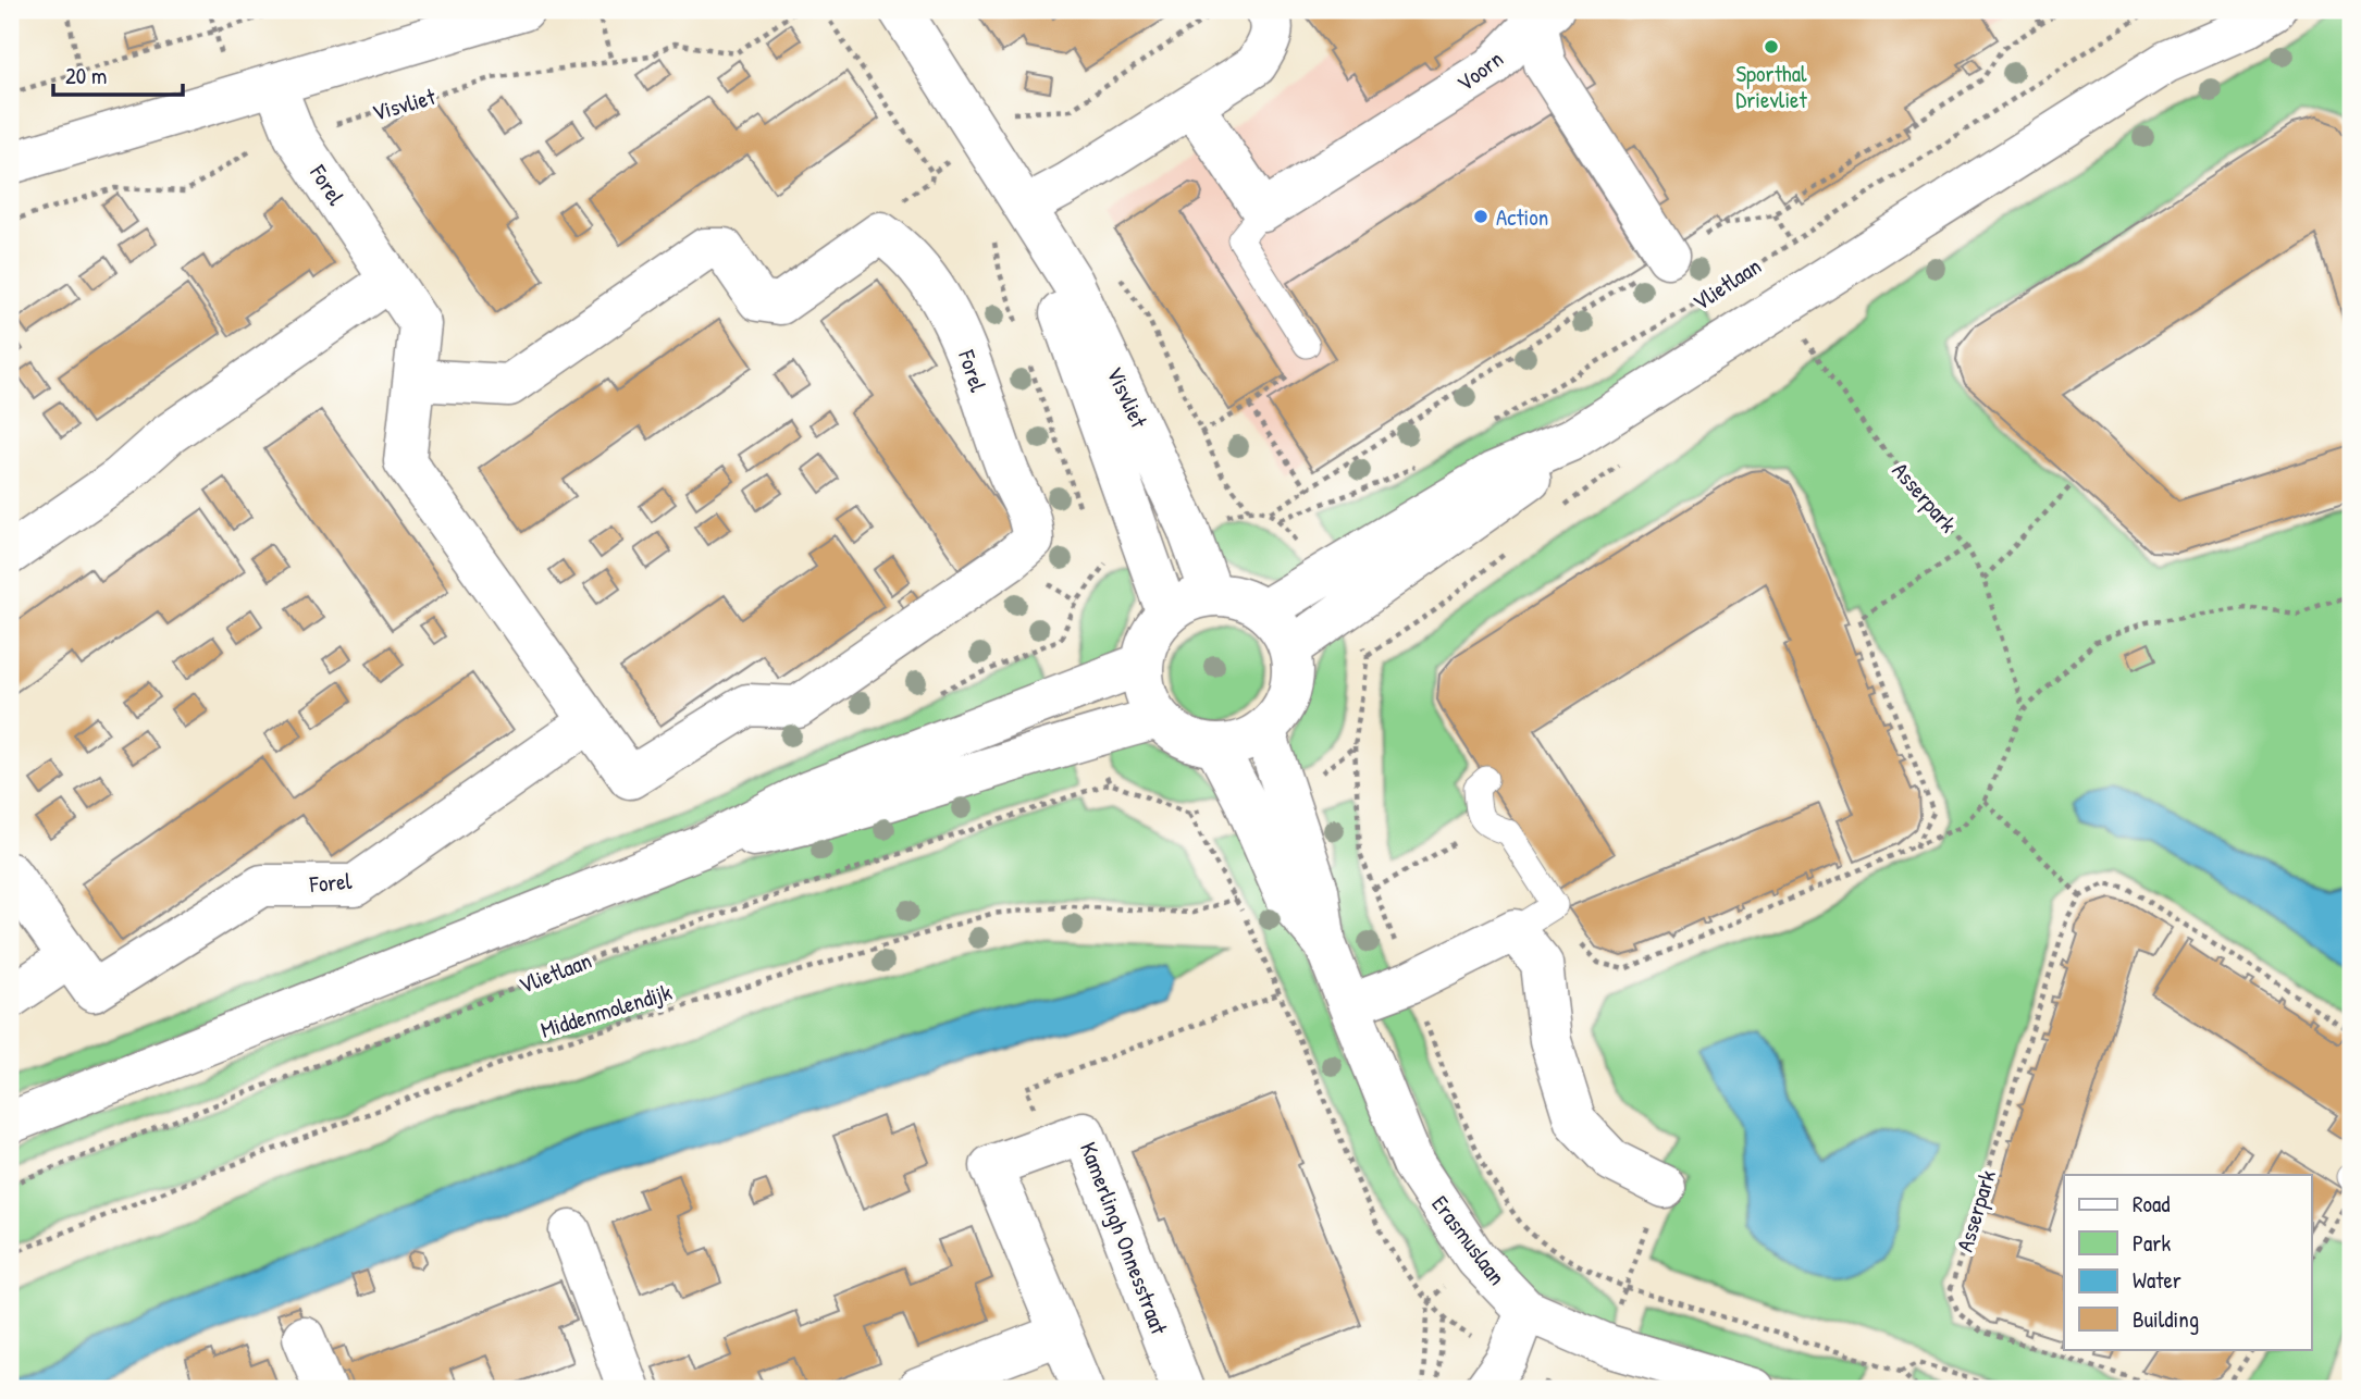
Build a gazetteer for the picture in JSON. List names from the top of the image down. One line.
{"streets":{"street":["Voorn","Visvliet","Forel","Kamerlingh Onnesstraat","Erasmuslaan"],"path":["Vlietlaan","Asserpark","Middenmolendijk"]},"crossings":[["Visvliet","Forel"],["Visvliet","Erasmuslaan"]],"places":["Sporthal Drievliet","Action"],"legend":["Road","Park","Water","Building"],"scale_bar":"20 m"}
